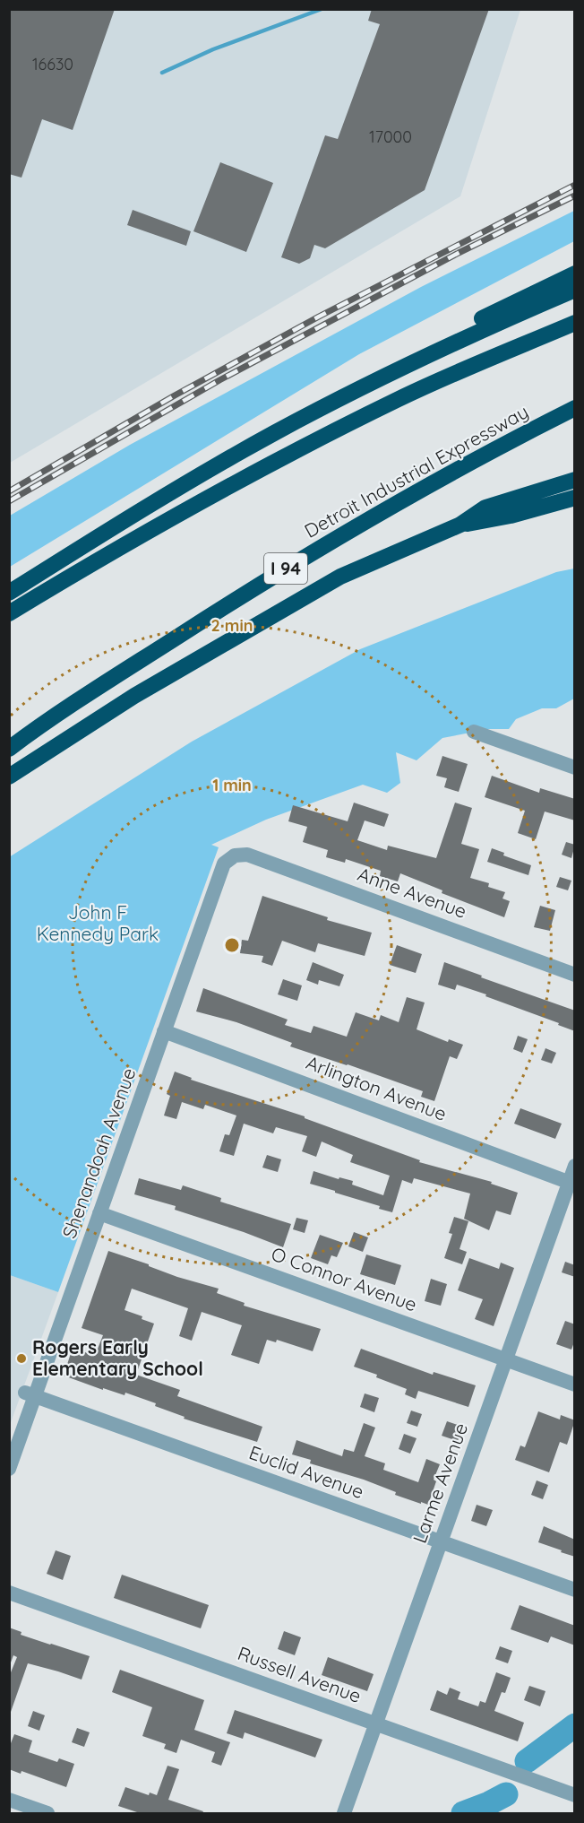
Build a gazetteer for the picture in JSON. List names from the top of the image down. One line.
{"streets":{"highway":["Detroit Industrial Expressway","I 94"],"street":["Anne Avenue","Arlington Avenue","Shenandoah Avenue","O Connor Avenue","Euclid Avenue","Larme Avenue","Russell Avenue"]},"crossings":[["Anne Avenue","Shenandoah Avenue"],["Arlington Avenue","Shenandoah Avenue"],["Arlington Avenue","Larme Avenue"],["Shenandoah Avenue","O Connor Avenue"],["Shenandoah Avenue","Euclid Avenue"],["O Connor Avenue","Larme Avenue"],["Euclid Avenue","Larme Avenue"],["Larme Avenue","Russell Avenue"]],"parks":["John F Kennedy Park"],"places":["Rogers Early Elementary School"],"house_numbers":["16630","17000"],"rings":["2 min","1 min"]}
